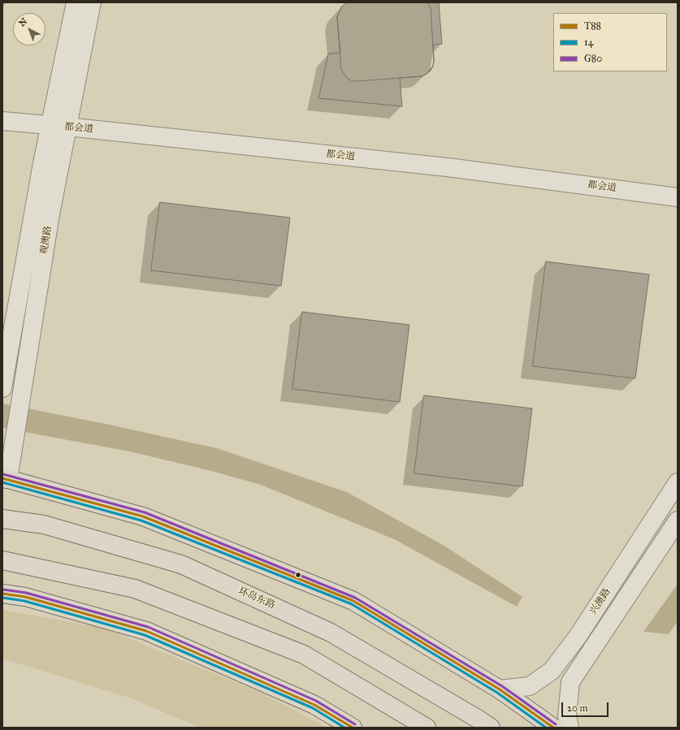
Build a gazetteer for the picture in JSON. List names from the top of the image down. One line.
{"streets":{"main road":["环岛东路"],"street":["都会道","观澳路","兴澳路"]},"crossings":[["都会道","观澳路"]],"lines":["transit line G80","transit line T88","transit line 14"],"legend":["T88","14","G80"],"scale_bar":"20 m","north":"top left"}
